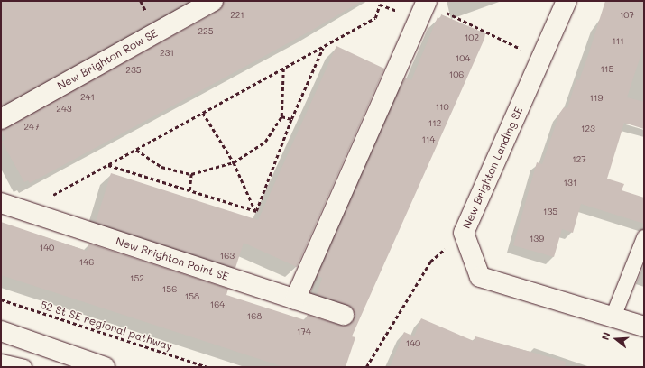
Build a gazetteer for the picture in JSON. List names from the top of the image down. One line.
{"streets":{"street":["New Brighton Row SE","New Brighton Landing SE","New Brighton Point SE"],"path":["52 St SE regional pathway"]},"house_numbers":["221","107","225","102","111","231","104","115","235","106","241","119","110","243","112","247","123","114","127","131","135","139","140","163","146","152","156","158","164","168","174","140"],"north":"left"}
